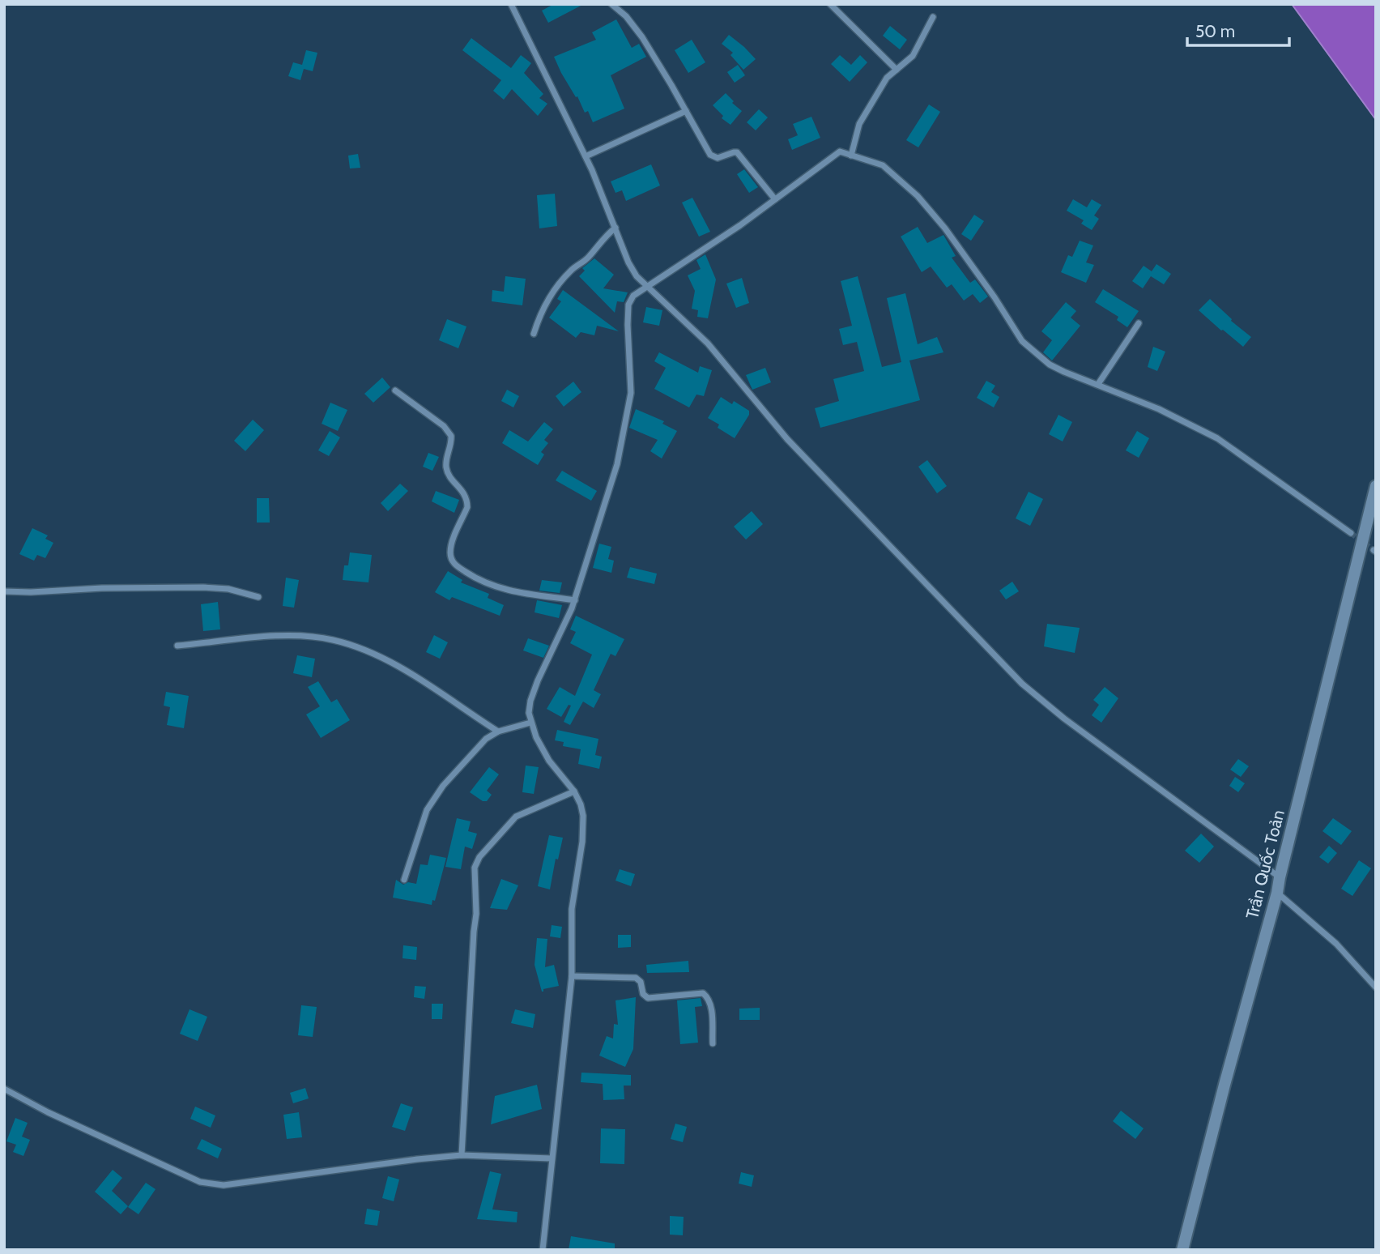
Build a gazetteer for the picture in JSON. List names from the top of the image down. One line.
{"streets":{"main road":["Trần Quốc Toản"]},"scale_bar":"50 m"}
